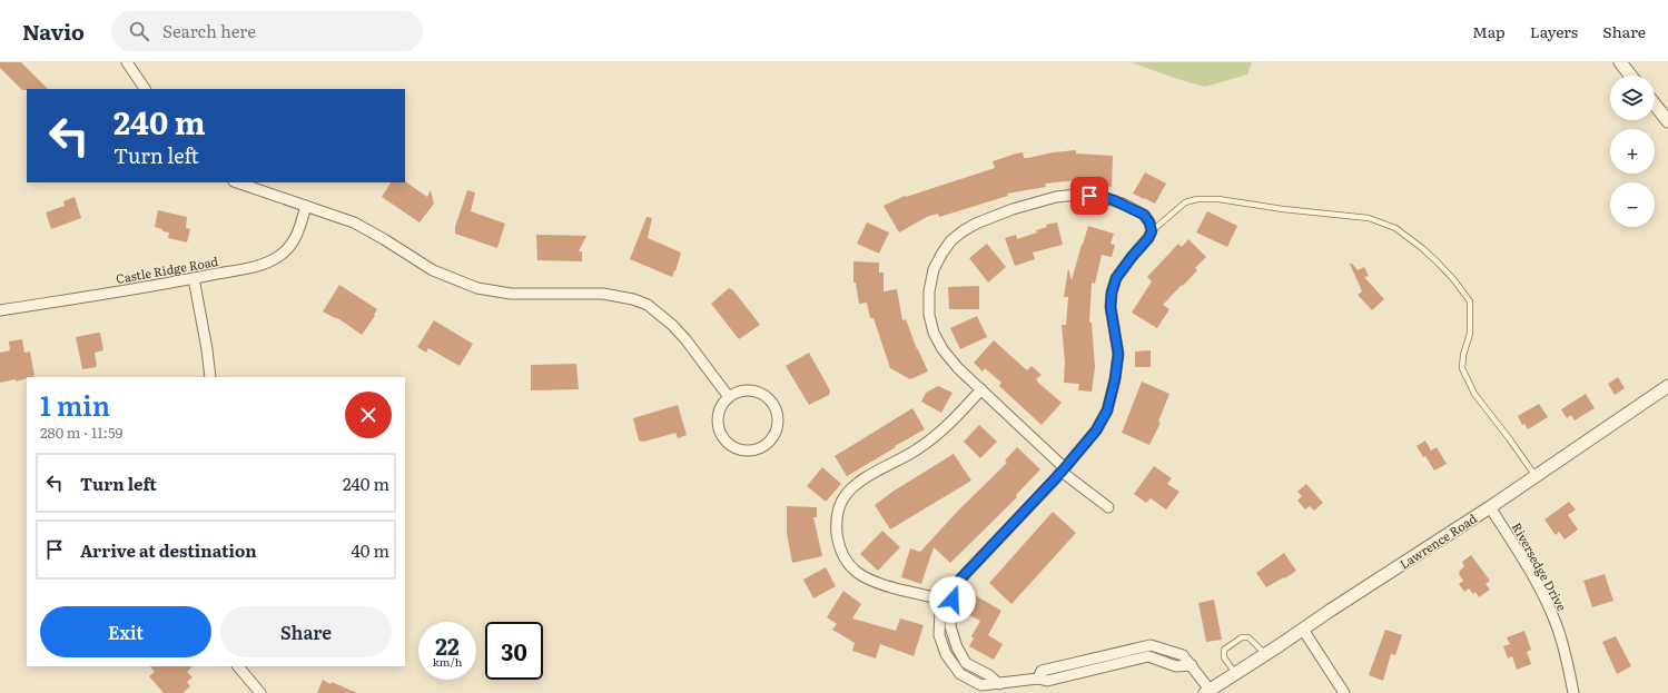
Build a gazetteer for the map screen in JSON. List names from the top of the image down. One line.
{"streets":{"street":["Castle Ridge Road","Lawrence Road","Riversedge Drive"]},"crossings":[["Lawrence Road","Riversedge Drive"]],"page":{"header":"Navio","search":"Search here","nav":["Map","Layers","Share"],"map_buttons":["+","−"],"turn":["240 m","Turn left"],"heading":["1 min","280 m · 11:59"],"list":[{"name":"Turn left","value":"240 m"},{"name":"Arrive at destination","value":"40 m"}],"buttons":["Exit","Share"],"speed":"22 km/h","limit":"30"}}
